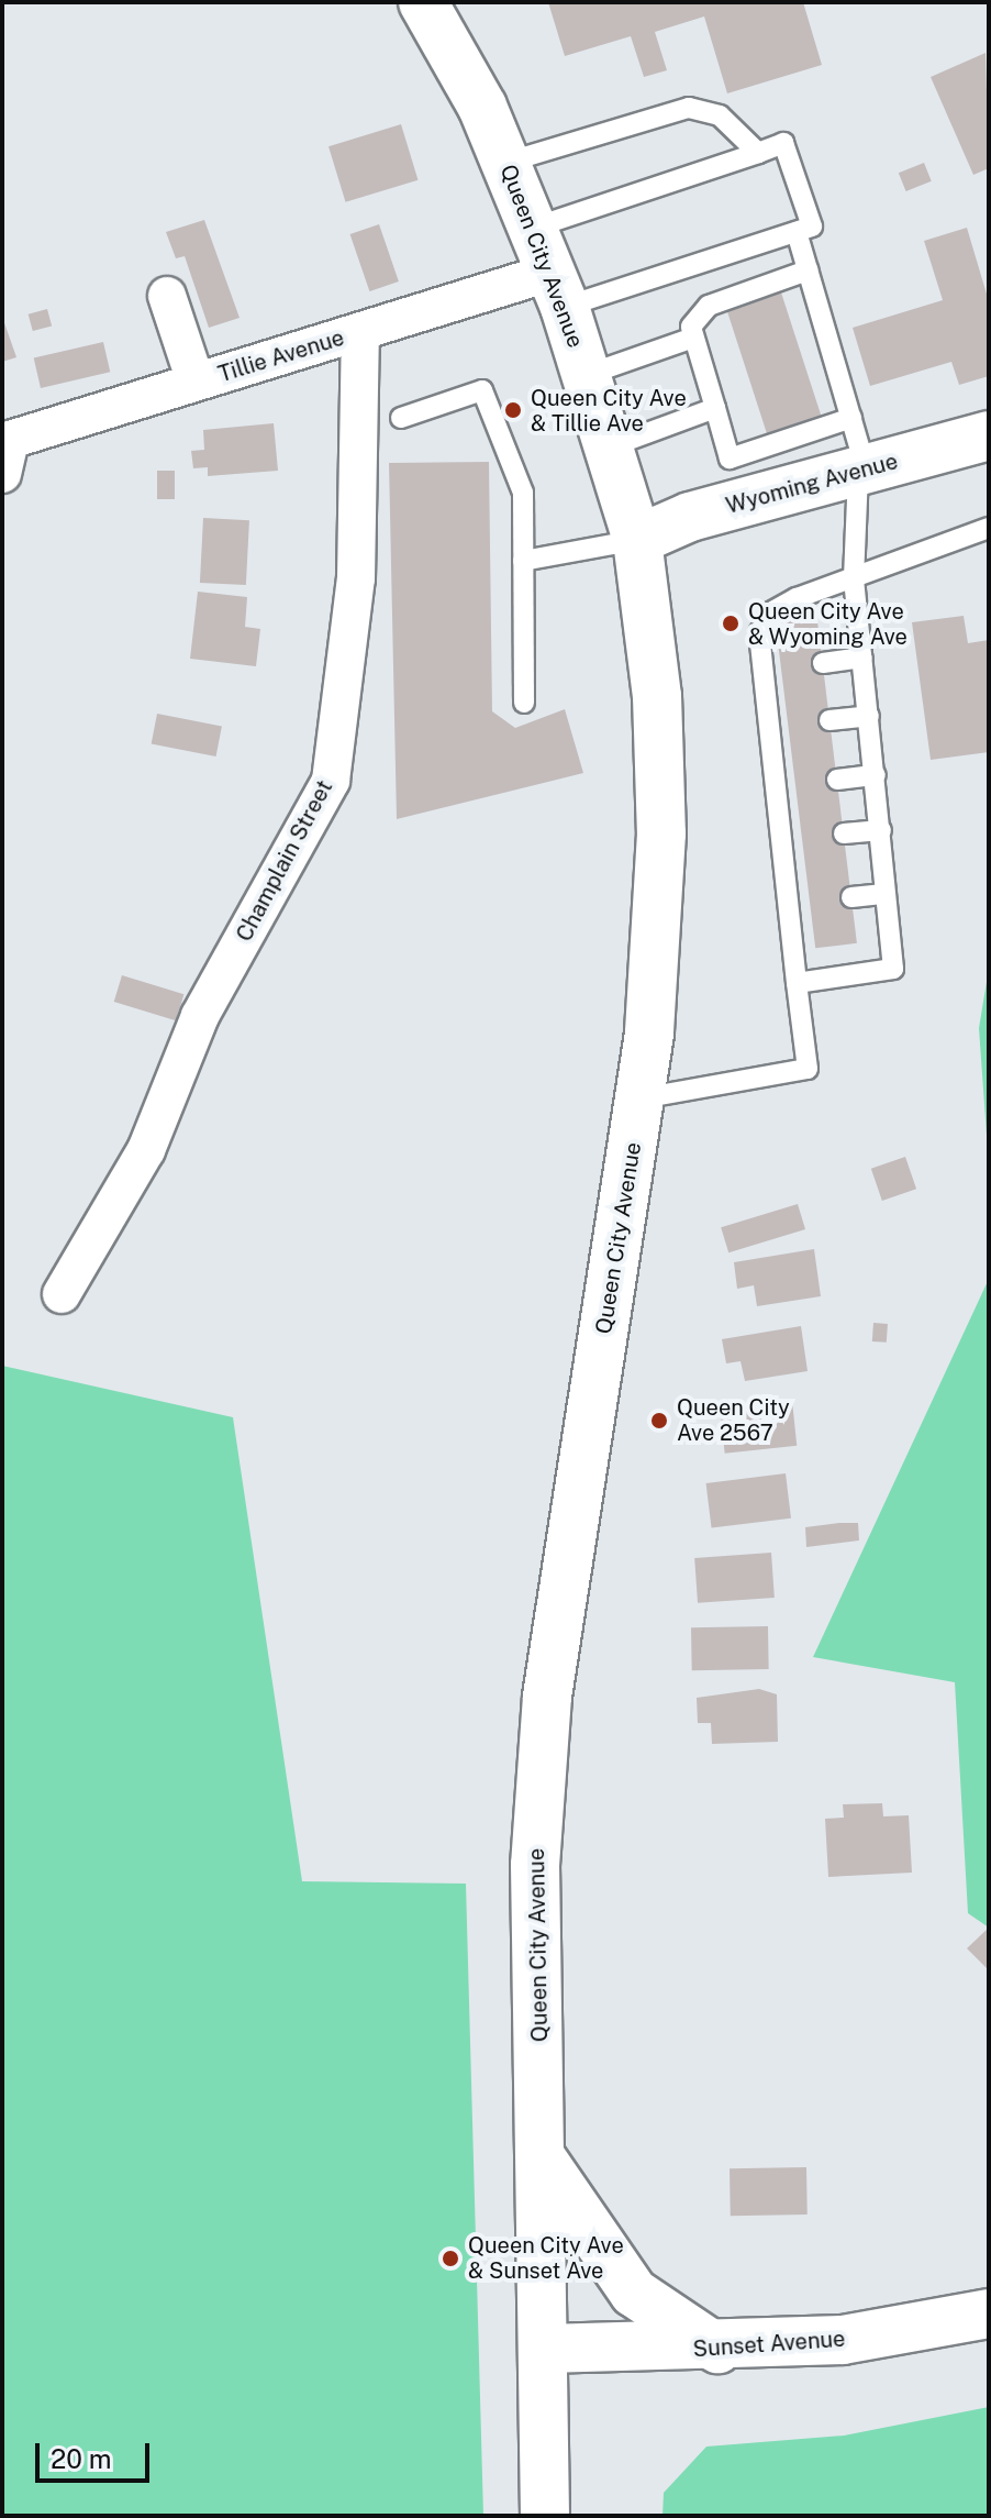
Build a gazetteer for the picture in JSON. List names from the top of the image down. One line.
{"streets":{"main road":["Queen City Avenue","Wyoming Avenue","Sunset Avenue"],"street":["Tillie Avenue","Champlain Street"]},"crossings":[["Queen City Avenue","Tillie Avenue"],["Queen City Avenue","Wyoming Avenue"],["Queen City Avenue","Sunset Avenue"],["Tillie Avenue","Champlain Street"]],"places":["Queen City Ave & Tillie Ave","Queen City Ave & Wyoming Ave","Queen City Ave 2567","Queen City Ave & Sunset Ave"],"scale_bar":"20 m"}
